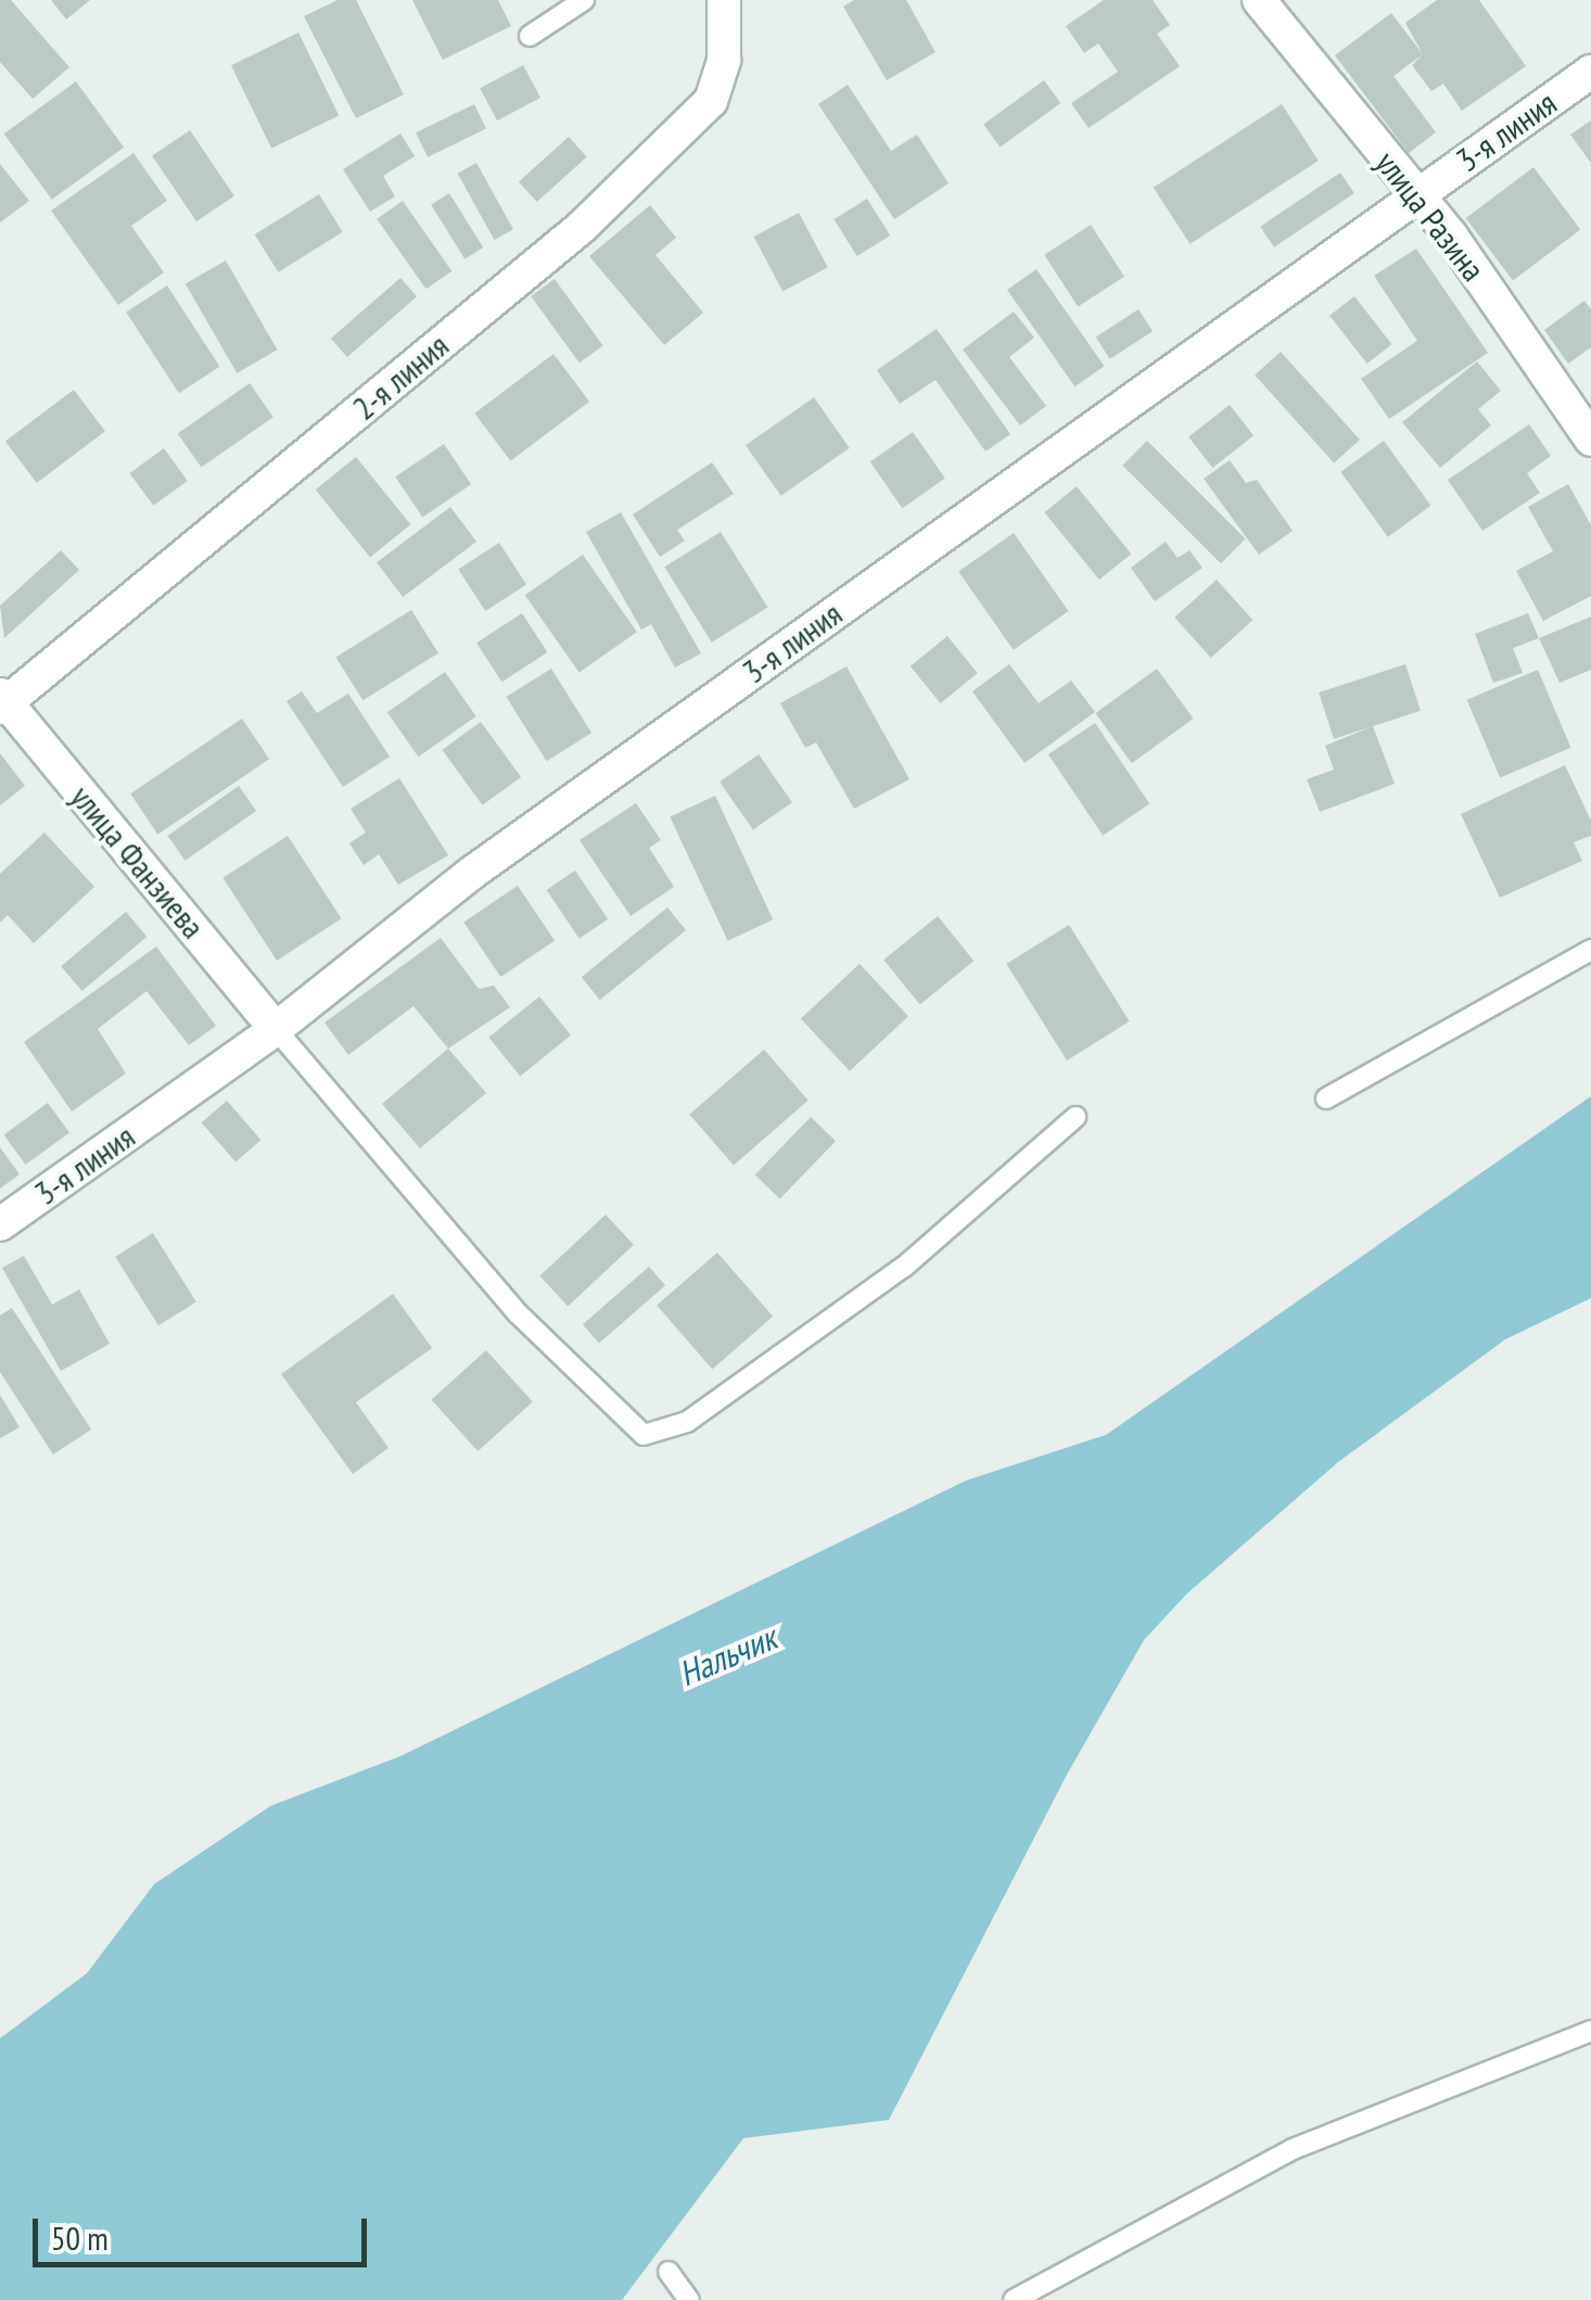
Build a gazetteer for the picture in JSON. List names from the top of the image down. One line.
{"streets":{"street":["3-я линия","улица Разина","2-я линия","улица Фанзиева"]},"crossings":[["3-я линия","улица Разина"],["3-я линия","улица Фанзиева"],["2-я линия","улица Фанзиева"]],"water":["Нальчик"],"scale_bar":"50 m"}
